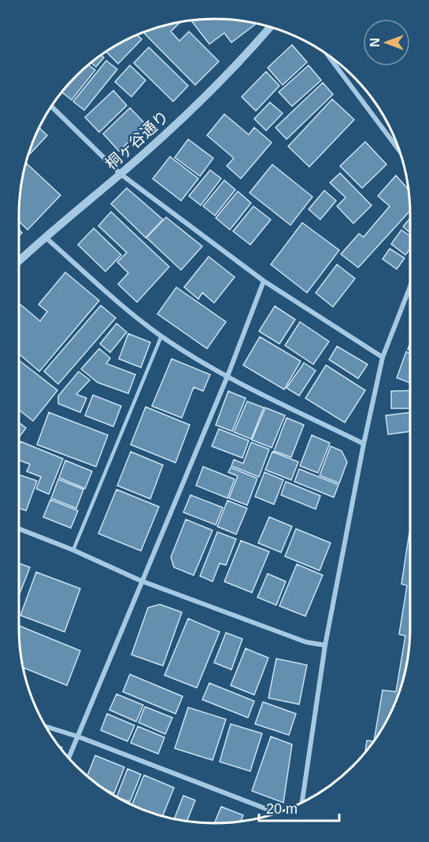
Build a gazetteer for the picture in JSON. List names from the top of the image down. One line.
{"streets":{"street":["桐ヶ谷通り"]},"scale_bar":"20 m","north":"left"}
